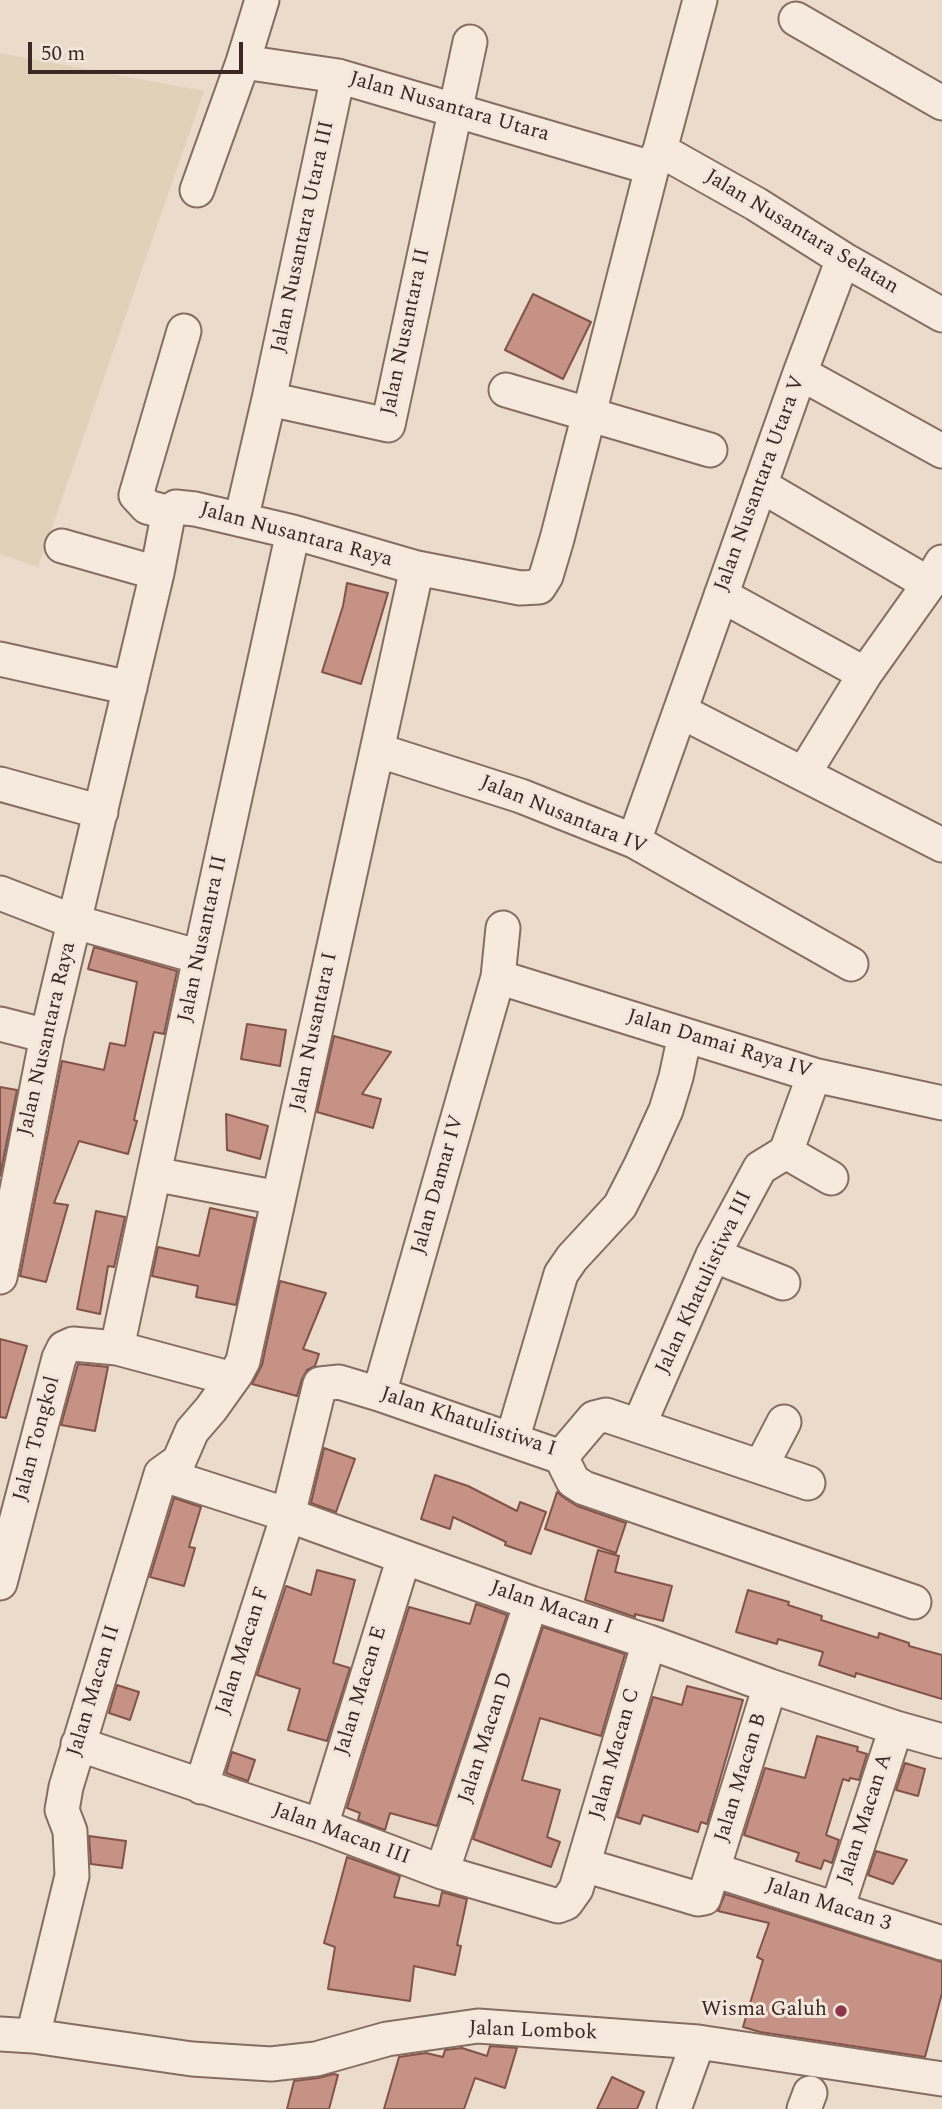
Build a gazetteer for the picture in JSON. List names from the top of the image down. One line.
{"streets":{"street":["Jalan Nusantara Utara","Jalan Nusantara Selatan","Jalan Nusantara Utara III","Jalan Nusantara II","Jalan Nusantara Utara V","Jalan Nusantara Raya","Jalan Nusantara IV","Jalan Nusantara I","Jalan Damai Raya IV","Jalan Damar IV","Jalan Khatulistiwa III","Jalan Khatulistiwa I","Jalan Tongkol","Jalan Macan I","Jalan Macan F","Jalan Macan II","Jalan Macan E","Jalan Macan D","Jalan Macan C","Jalan Macan B","Jalan Macan A","Jalan Macan III","Jalan Macan 3","Jalan Lombok"]},"crossings":[["Jalan Nusantara Utara","Jalan Nusantara Selatan"],["Jalan Nusantara Utara","Jalan Nusantara Utara III"],["Jalan Nusantara Utara","Jalan Nusantara II"],["Jalan Nusantara Utara","Jalan Nusantara Raya"],["Jalan Nusantara Selatan","Jalan Nusantara Utara V"],["Jalan Nusantara Selatan","Jalan Nusantara Raya"],["Jalan Nusantara Utara III","Jalan Nusantara II"],["Jalan Nusantara II","Jalan Nusantara Raya"],["Jalan Nusantara II","Jalan Tongkol"],["Jalan Nusantara Utara V","Jalan Nusantara IV"],["Jalan Nusantara Raya","Jalan Nusantara I"],["Jalan Nusantara IV","Jalan Nusantara I"],["Jalan Nusantara I","Jalan Macan II"],["Jalan Damai Raya IV","Jalan Damar IV"],["Jalan Damar IV","Jalan Khatulistiwa I"],["Jalan Khatulistiwa III","Jalan Khatulistiwa I"],["Jalan Khatulistiwa I","Jalan Macan I"],["Jalan Khatulistiwa I","Jalan Macan F"],["Jalan Macan I","Jalan Macan F"],["Jalan Macan I","Jalan Macan II"],["Jalan Macan I","Jalan Macan E"],["Jalan Macan I","Jalan Macan D"],["Jalan Macan I","Jalan Macan C"],["Jalan Macan I","Jalan Macan B"],["Jalan Macan I","Jalan Macan A"],["Jalan Macan F","Jalan Macan III"],["Jalan Macan II","Jalan Macan III"],["Jalan Macan II","Jalan Lombok"],["Jalan Macan E","Jalan Macan III"],["Jalan Macan D","Jalan Macan III"],["Jalan Macan C","Jalan Macan III"],["Jalan Macan B","Jalan Macan 3"],["Jalan Macan A","Jalan Macan 3"]],"places":["Wisma Galuh"],"scale_bar":"50 m"}
